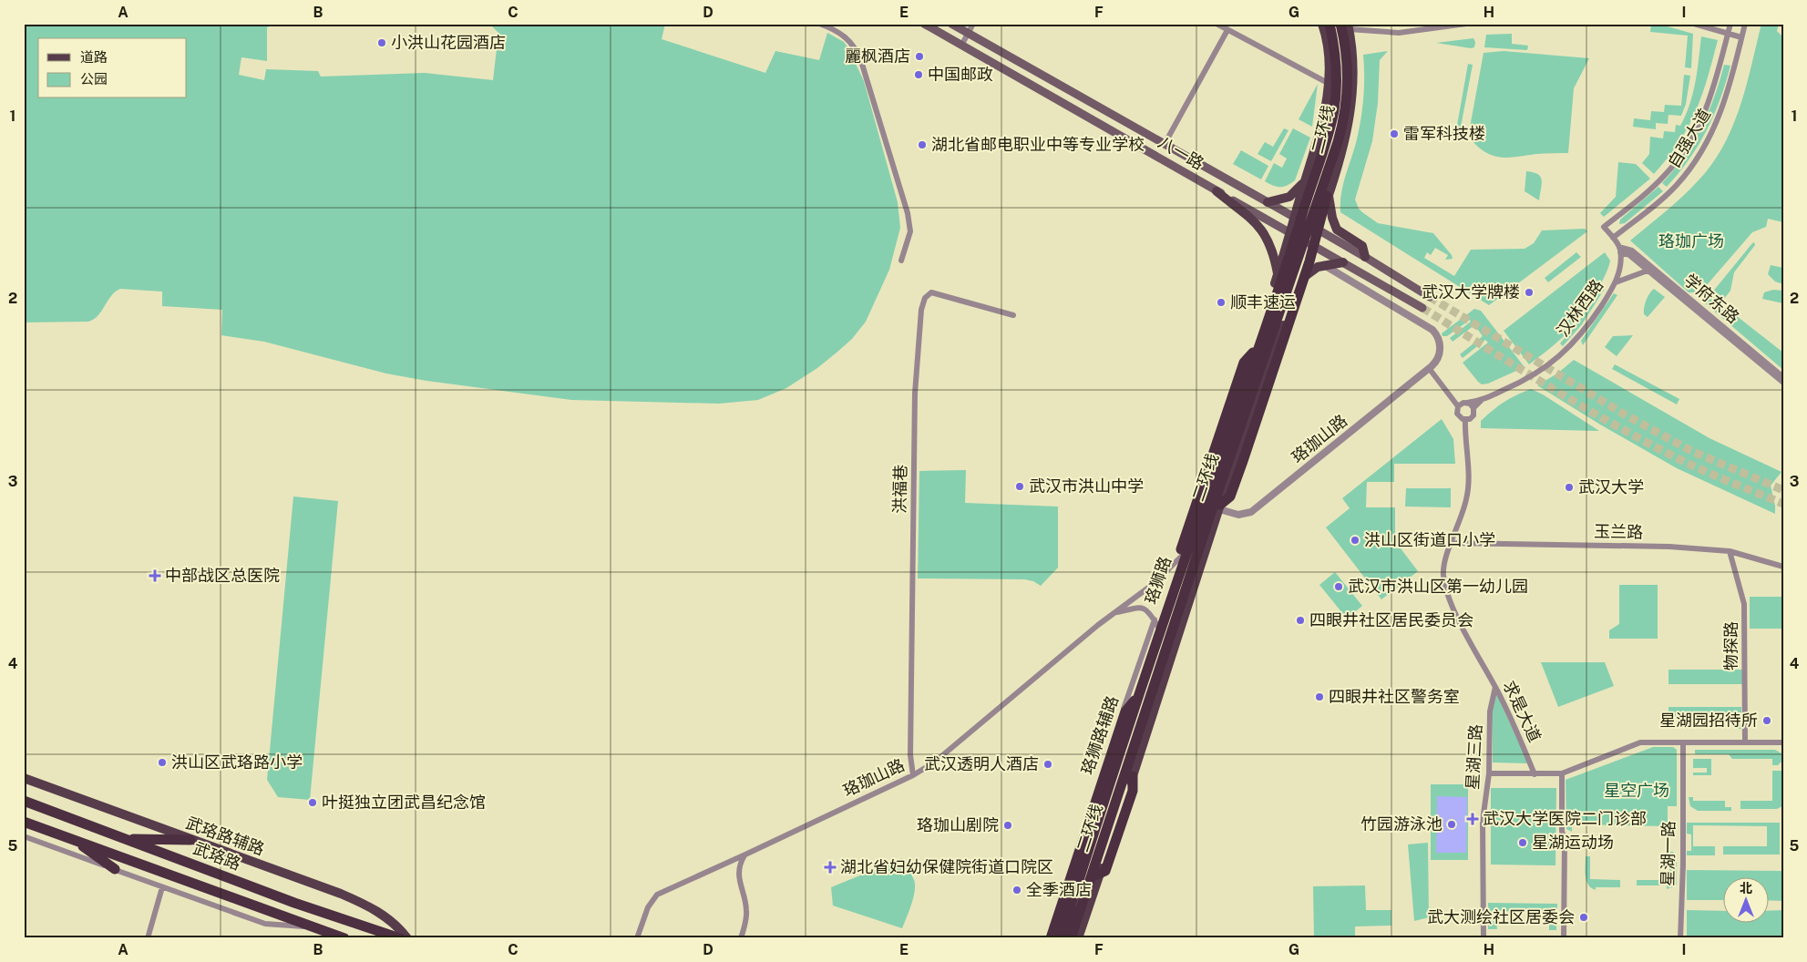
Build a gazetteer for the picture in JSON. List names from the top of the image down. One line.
{"streets":{"highway":["二环线","武珞路"],"main road":["八一路","珞狮路","武珞路辅路"],"street":["自强大道","学府东路","汉林西路","珞珈山路","洪福巷","玉兰路","物探路","求是大道","珞狮路辅路","星湖三路","星湖一路"]},"crossings":[["八一路","珞狮路"],["学府东路","汉林西路"],["珞珈山路","洪福巷"],["珞珈山路","珞狮路"],["珞珈山路","珞狮路辅路"],["玉兰路","物探路"],["玉兰路","求是大道"],["珞狮路","珞狮路辅路"],["求是大道","星湖三路"]],"parks":["珞珈广场","星空广场"],"places":{"other":["小洪山花园酒店","麗枫酒店","中国邮政","雷军科技楼","湖北省邮电职业中等专业学校","武汉大学牌楼","顺丰速运","武汉市洪山中学","武汉大学","洪山区街道口小学","武汉市洪山区第一幼儿园","四眼井社区居民委员会","四眼井社区警务室","星湖园招待所","洪山区武珞路小学","武汉透明人酒店","叶挺独立团武昌纪念馆","竹园游泳池","珞珈山剧院","星湖运动场","全季酒店","武大测绘社区居委会"],"health":["中部战区总医院","武汉大学医院二门诊部","湖北省妇幼保健院街道口院区"]},"legend":["道路","公园"],"north":"top","grid":{"columns":["A","B","C","D","E","F","G","H","I"],"rows":["1","2","3","4","5"]}}
